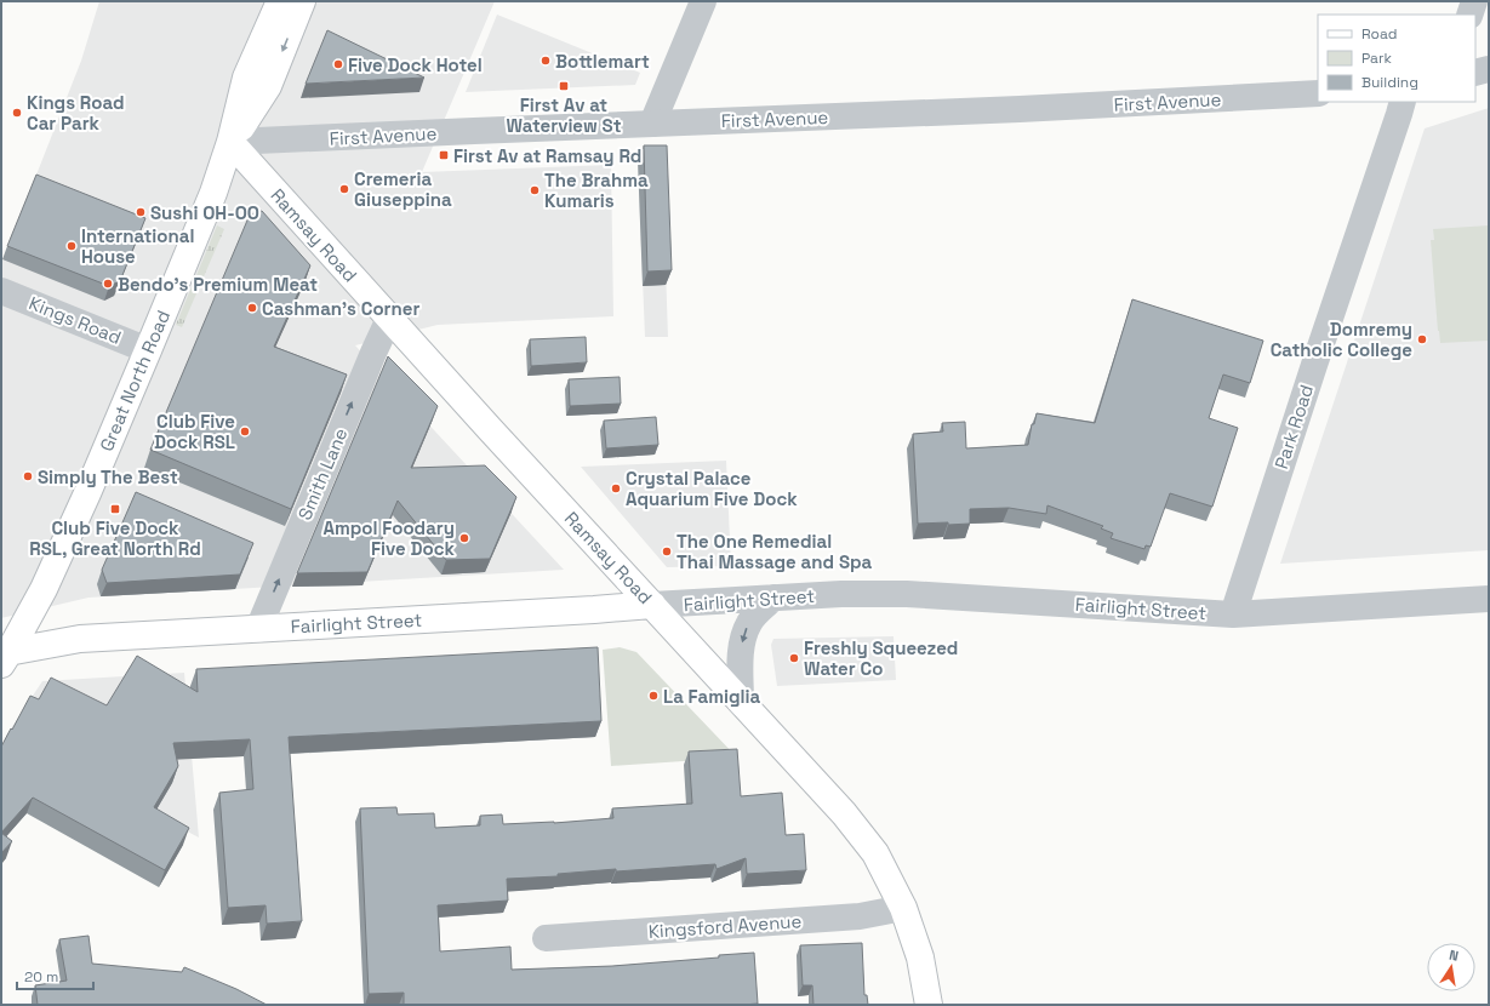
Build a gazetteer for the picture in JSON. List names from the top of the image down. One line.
{"streets":{"main road":["Ramsay Road","Great North Road","Fairlight Street"],"street":["First Avenue","Kings Road","Park Road","Smith Lane","Kingsford Avenue"]},"crossings":[["First Avenue","Ramsay Road"],["First Avenue","Great North Road"],["Ramsay Road","Great North Road"],["Ramsay Road","Smith Lane"],["Ramsay Road","Fairlight Street"],["Ramsay Road","Kingsford Avenue"],["Kings Road","Great North Road"],["Great North Road","Fairlight Street"],["Park Road","Fairlight Street"],["Smith Lane","Fairlight Street"]],"one_way":["Smith Lane"],"places":{"other":["Bottlemart","Five Dock Hotel","Kings Road Car Park","Cremeria Giuseppina","The Brahma Kumaris","Sushi OH-OO","International House","Bendo’s Premium Meat","Cashman's Corner","Domremy Catholic College","Club Five Dock RSL","Simply The Best","Crystal Palace Aquarium Five Dock","Ampol Foodary Five Dock","The One Remedial Thai Massage and Spa","Freshly Squeezed Water Co","La Famiglia"],"transit":["First Av at Waterview St","First Av at Ramsay Rd","Club Five Dock RSL, Great North Rd"]},"legend":["Road","Park","Building"],"scale_bar":"20 m","north":"top"}
